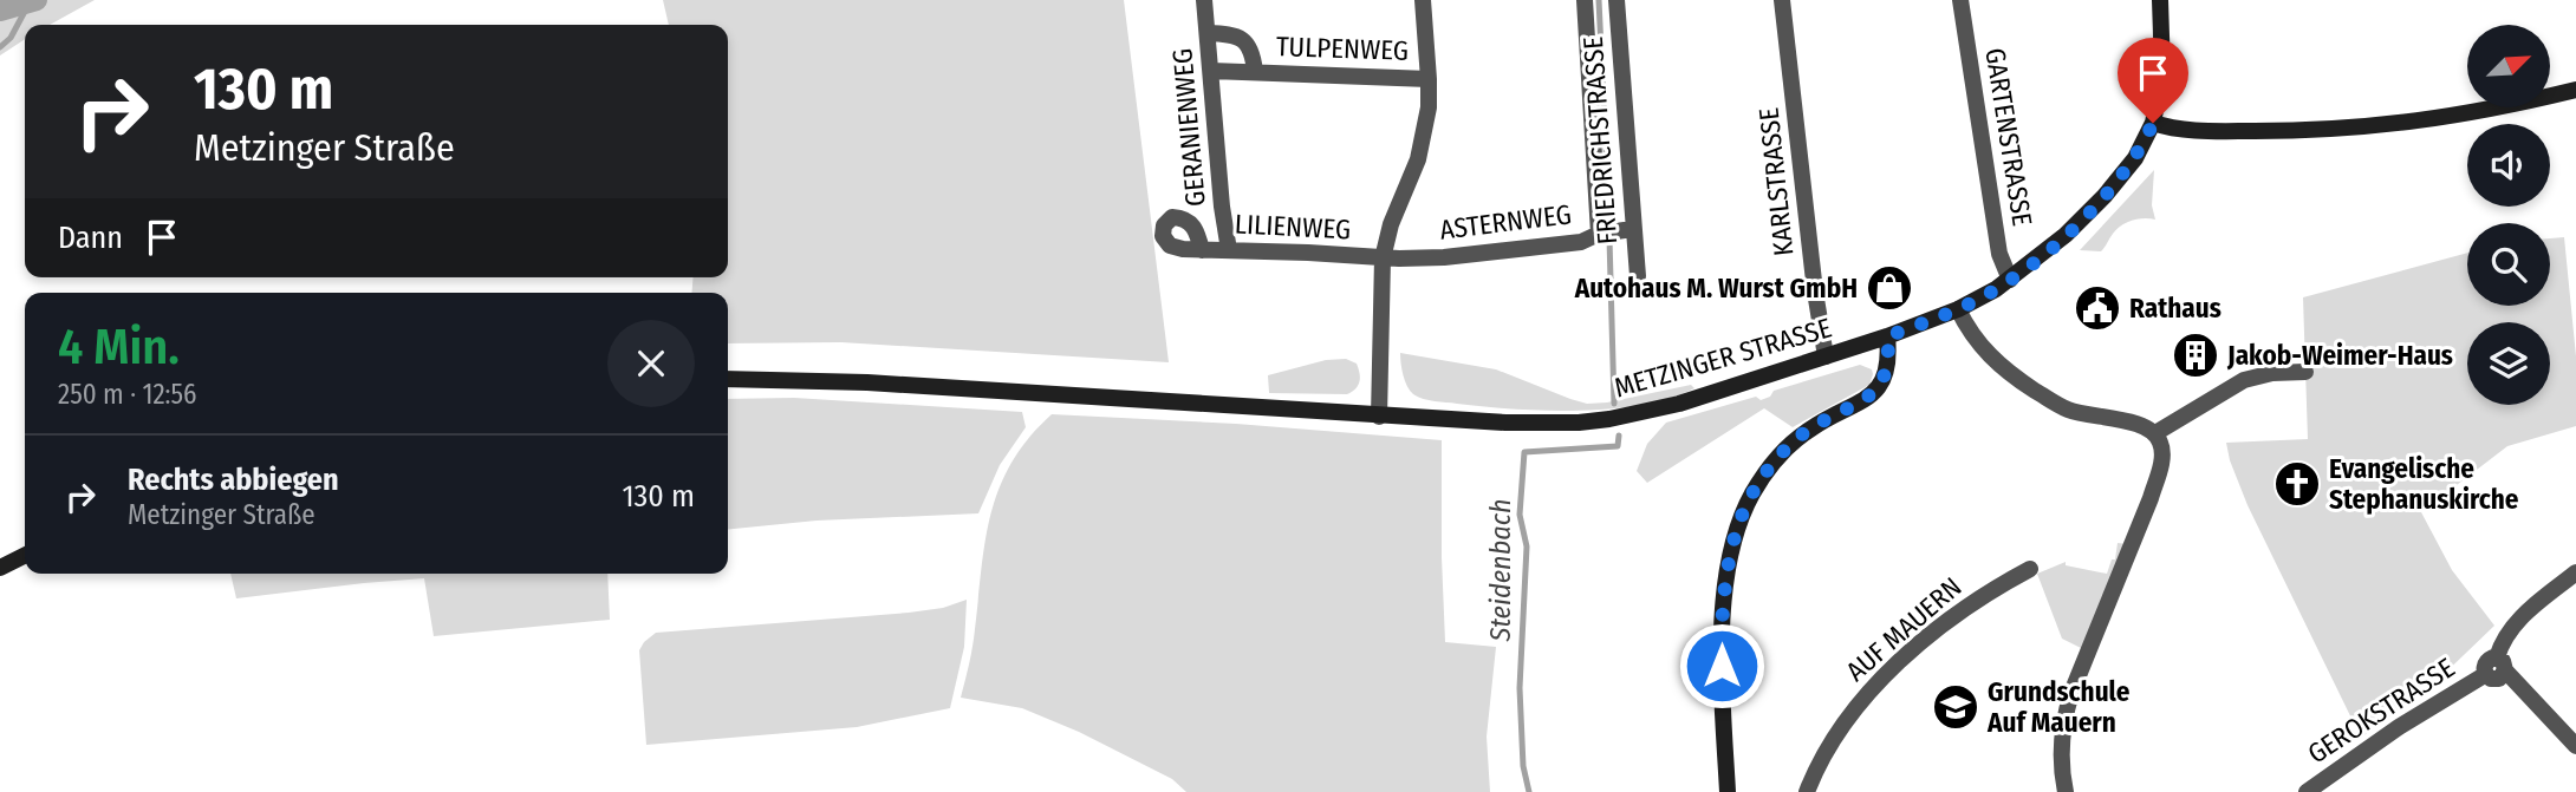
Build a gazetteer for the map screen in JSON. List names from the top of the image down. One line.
{"streets":{"street":["TULPENWEG","GERANIENWEG","GARTENSTRASSE","FRIEDRICHSTRASSE","KARLSTRASSE","ASTERNWEG","LILIENWEG","METZINGER STRASSE","AUF MAUERN","GEROKSTRASSE"]},"crossings":[["TULPENWEG","GERANIENWEG"],["GERANIENWEG","LILIENWEG"],["GARTENSTRASSE","METZINGER STRASSE"],["FRIEDRICHSTRASSE","ASTERNWEG"],["KARLSTRASSE","METZINGER STRASSE"],["ASTERNWEG","LILIENWEG"]],"water":["Steidenbach"],"places":{"shop":["Autohaus M. Wurst GmbH"],"public building":["Rathaus"],"building":["Jakob-Weimer-Haus"],"church":["Evangelische Stephanuskirche"],"school or university":["Grundschule Auf Mauern"]},"north":"top right","page":{"turn":["130 m","Metzinger Straße"],"then":"Dann","heading":["4 Min.","250 m · 12:56"],"list":[{"name":"Rechts abbiegen","note":"Metzinger Straße","value":"130 m"}]}}
